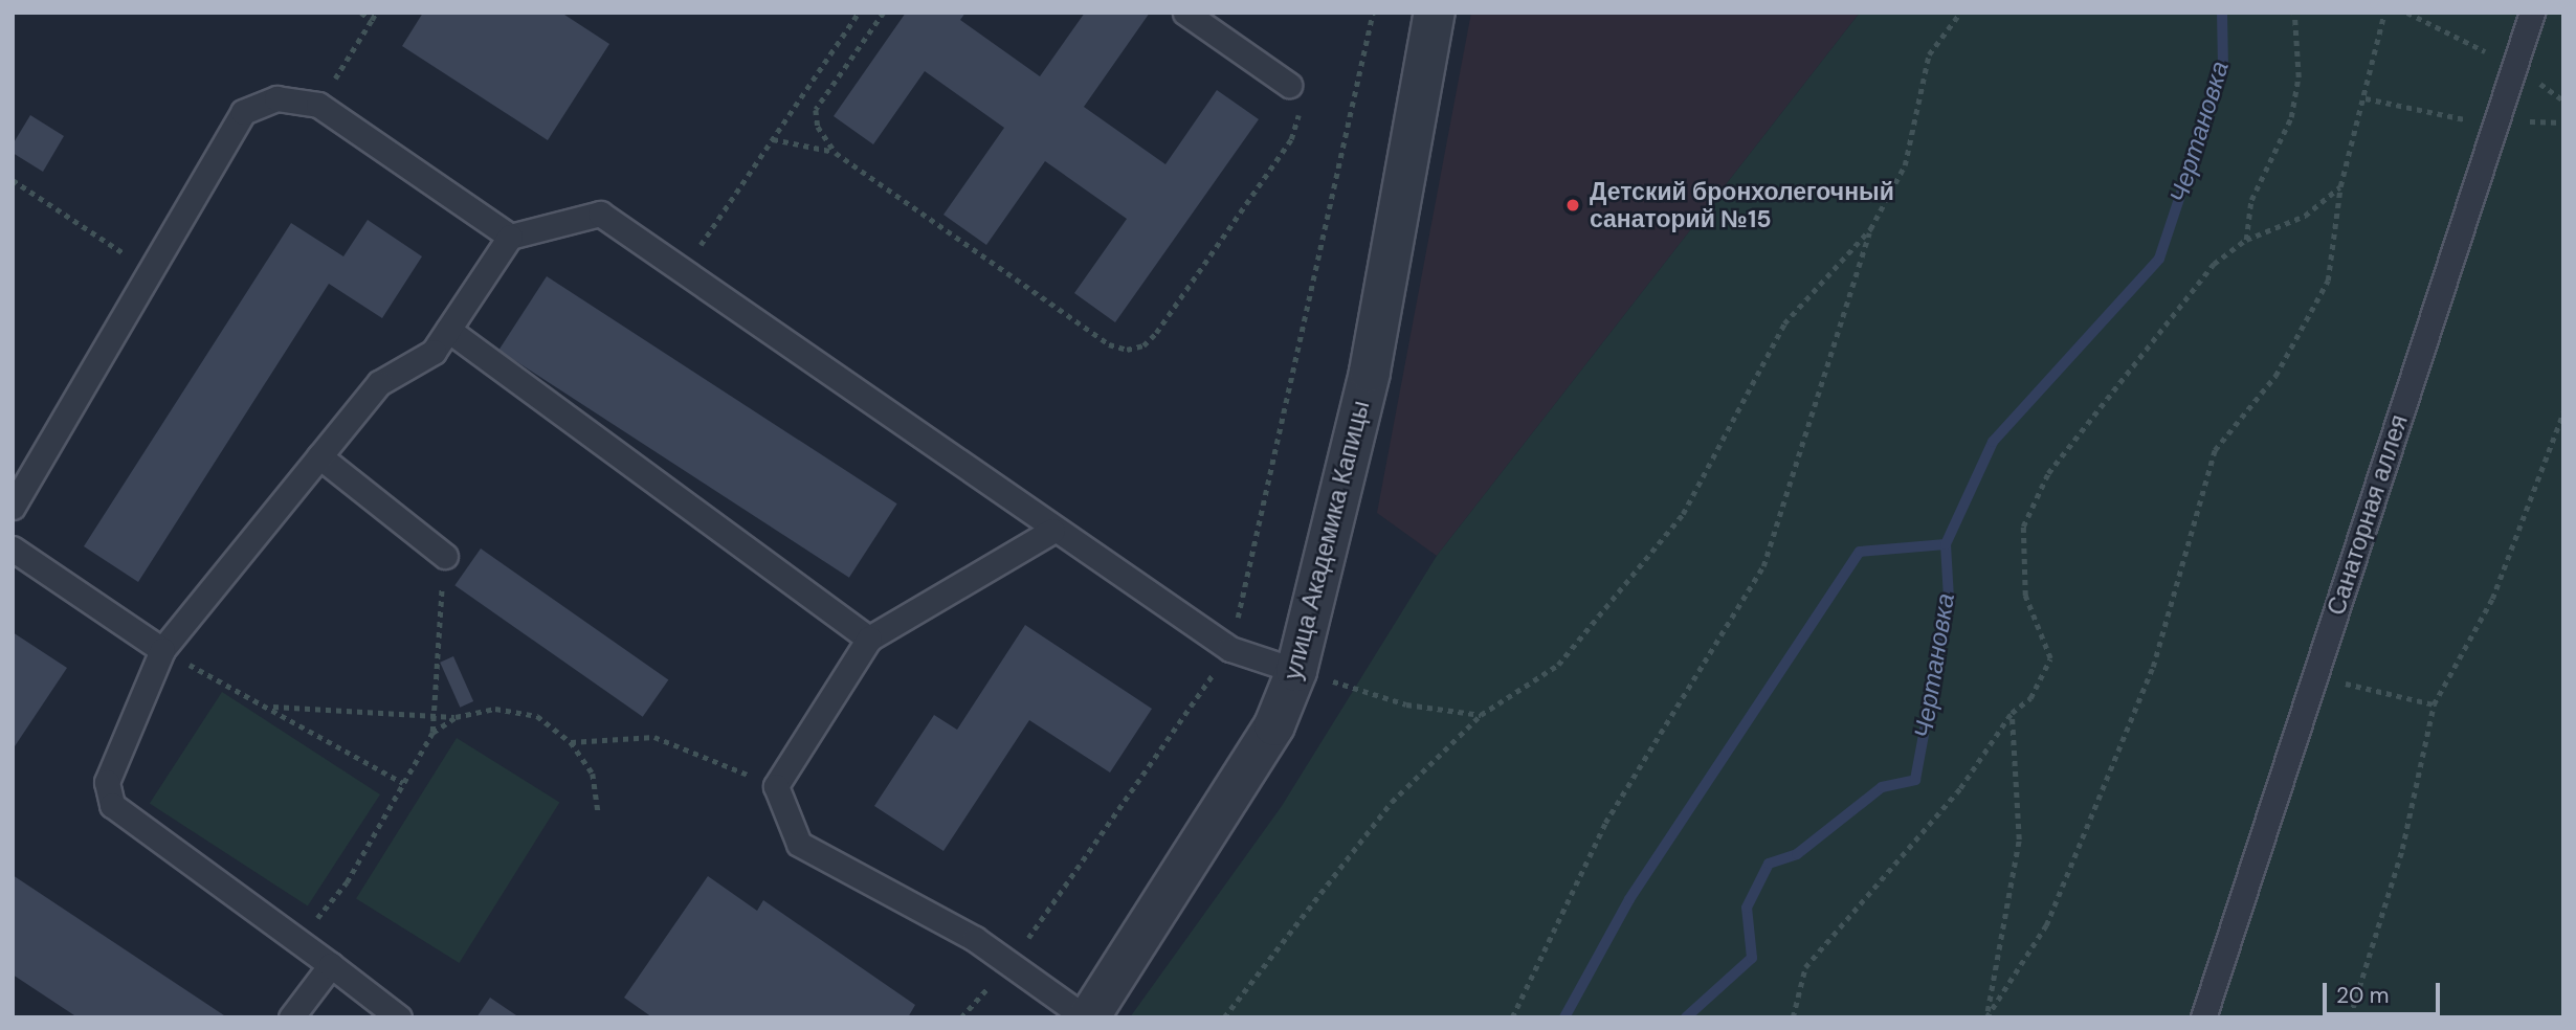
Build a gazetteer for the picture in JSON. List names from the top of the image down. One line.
{"streets":{"street":["улица Академика Капицы"],"lane":["Санаторная аллея"]},"water":["Чертановка"],"places":["Детский бронхолегочный санаторий №15"],"scale_bar":"20 m"}
